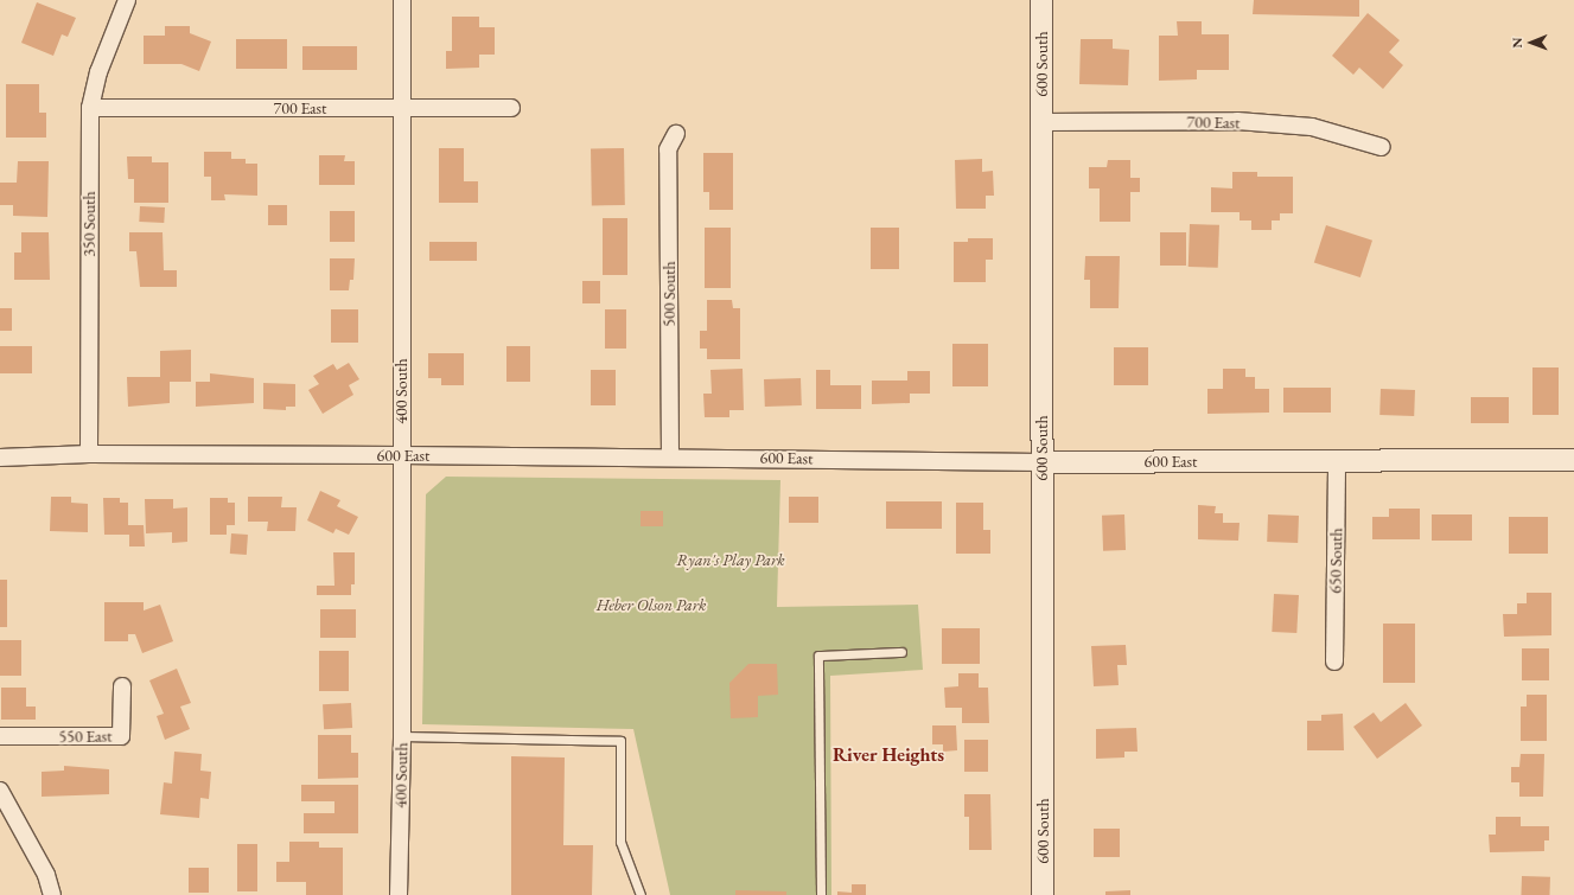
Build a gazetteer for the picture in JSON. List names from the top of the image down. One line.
{"streets":{"street":["600 South","700 East","350 South","500 South","400 South","600 East","650 South","550 East"]},"crossings":[["600 South","700 East"],["600 South","600 East"],["700 East","350 South"],["700 East","400 South"],["350 South","600 East"],["500 South","600 East"],["400 South","600 East"],["600 East","650 South"]],"districts":["River Heights"],"parks":["Ryan's Play Park","Heber Olson Park"],"north":"left"}
